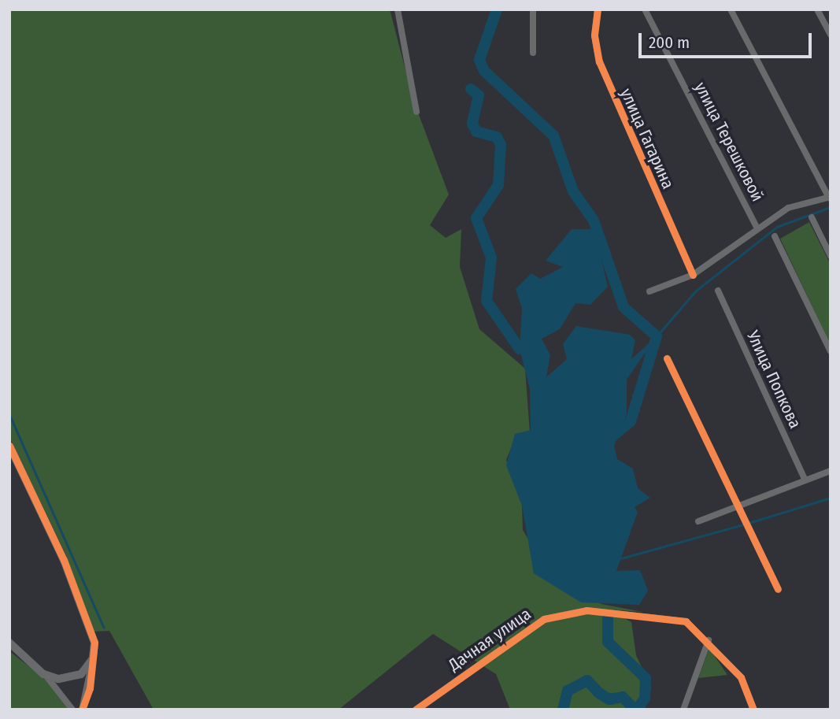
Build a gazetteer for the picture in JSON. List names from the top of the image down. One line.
{"streets":{"street":["улица Гагарина","улица Терешковой","Улица Попкова","Дачная улица"]},"scale_bar":"200 m"}
